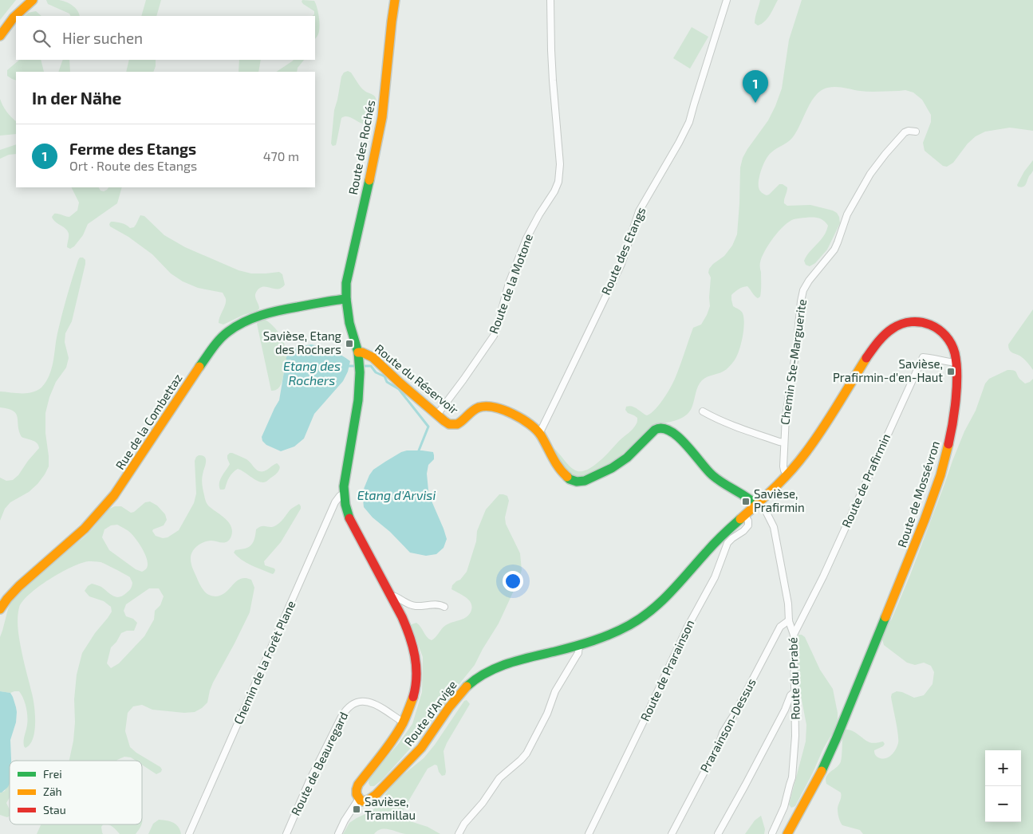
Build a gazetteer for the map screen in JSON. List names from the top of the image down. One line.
{"streets":{"street":["Route des Rochés","Route des Etangs","Route de la Motone","Chemin Ste-Marguerite","Route du Réservoir","Rue de la Combettaz","Route de Prafirmin","Route de Mossévron","Chemin de la Forêt Plane","Route de Prarainson","Route du Prabé","Route d'Arvige","Prarainson-Dessus","Route de Beauregard"]},"crossings":[["Route des Rochés","Route du Réservoir"],["Route des Rochés","Rue de la Combettaz"],["Route des Rochés","Route d'Arvige"],["Route des Etangs","Route du Réservoir"],["Route de la Motone","Route du Réservoir"],["Chemin Ste-Marguerite","Route de Mossévron"],["Route du Réservoir","Route de Mossévron"],["Route du Réservoir","Route du Prabé"],["Route du Réservoir","Route d'Arvige"],["Route de Prafirmin","Route de Mossévron"],["Route de Prafirmin","Route du Prabé"],["Route de Mossévron","Route de Prarainson"],["Route de Mossévron","Route du Prabé"],["Route de Mossévron","Route d'Arvige"],["Chemin de la Forêt Plane","Route d'Arvige"],["Route du Prabé","Prarainson-Dessus"],["Route d'Arvige","Route de Beauregard"]],"water":["Etang des Rochers","Etang d'Arvisi"],"places":{"transit":["Savièse, Etang des Rochers","Savièse, Prafirmin-d'en-Haut","Savièse, Prafirmin","Savièse, Tramillau"]},"legend":["Frei","Zäh","Stau"],"page":{"search":"Hier suchen","pins":"1","heading":"In der Nähe","list":[{"mark":"1","name":"Ferme des Etangs","note":"Ort · Route des Etangs","value":"470 m"}],"map_buttons":["+","−"]}}
